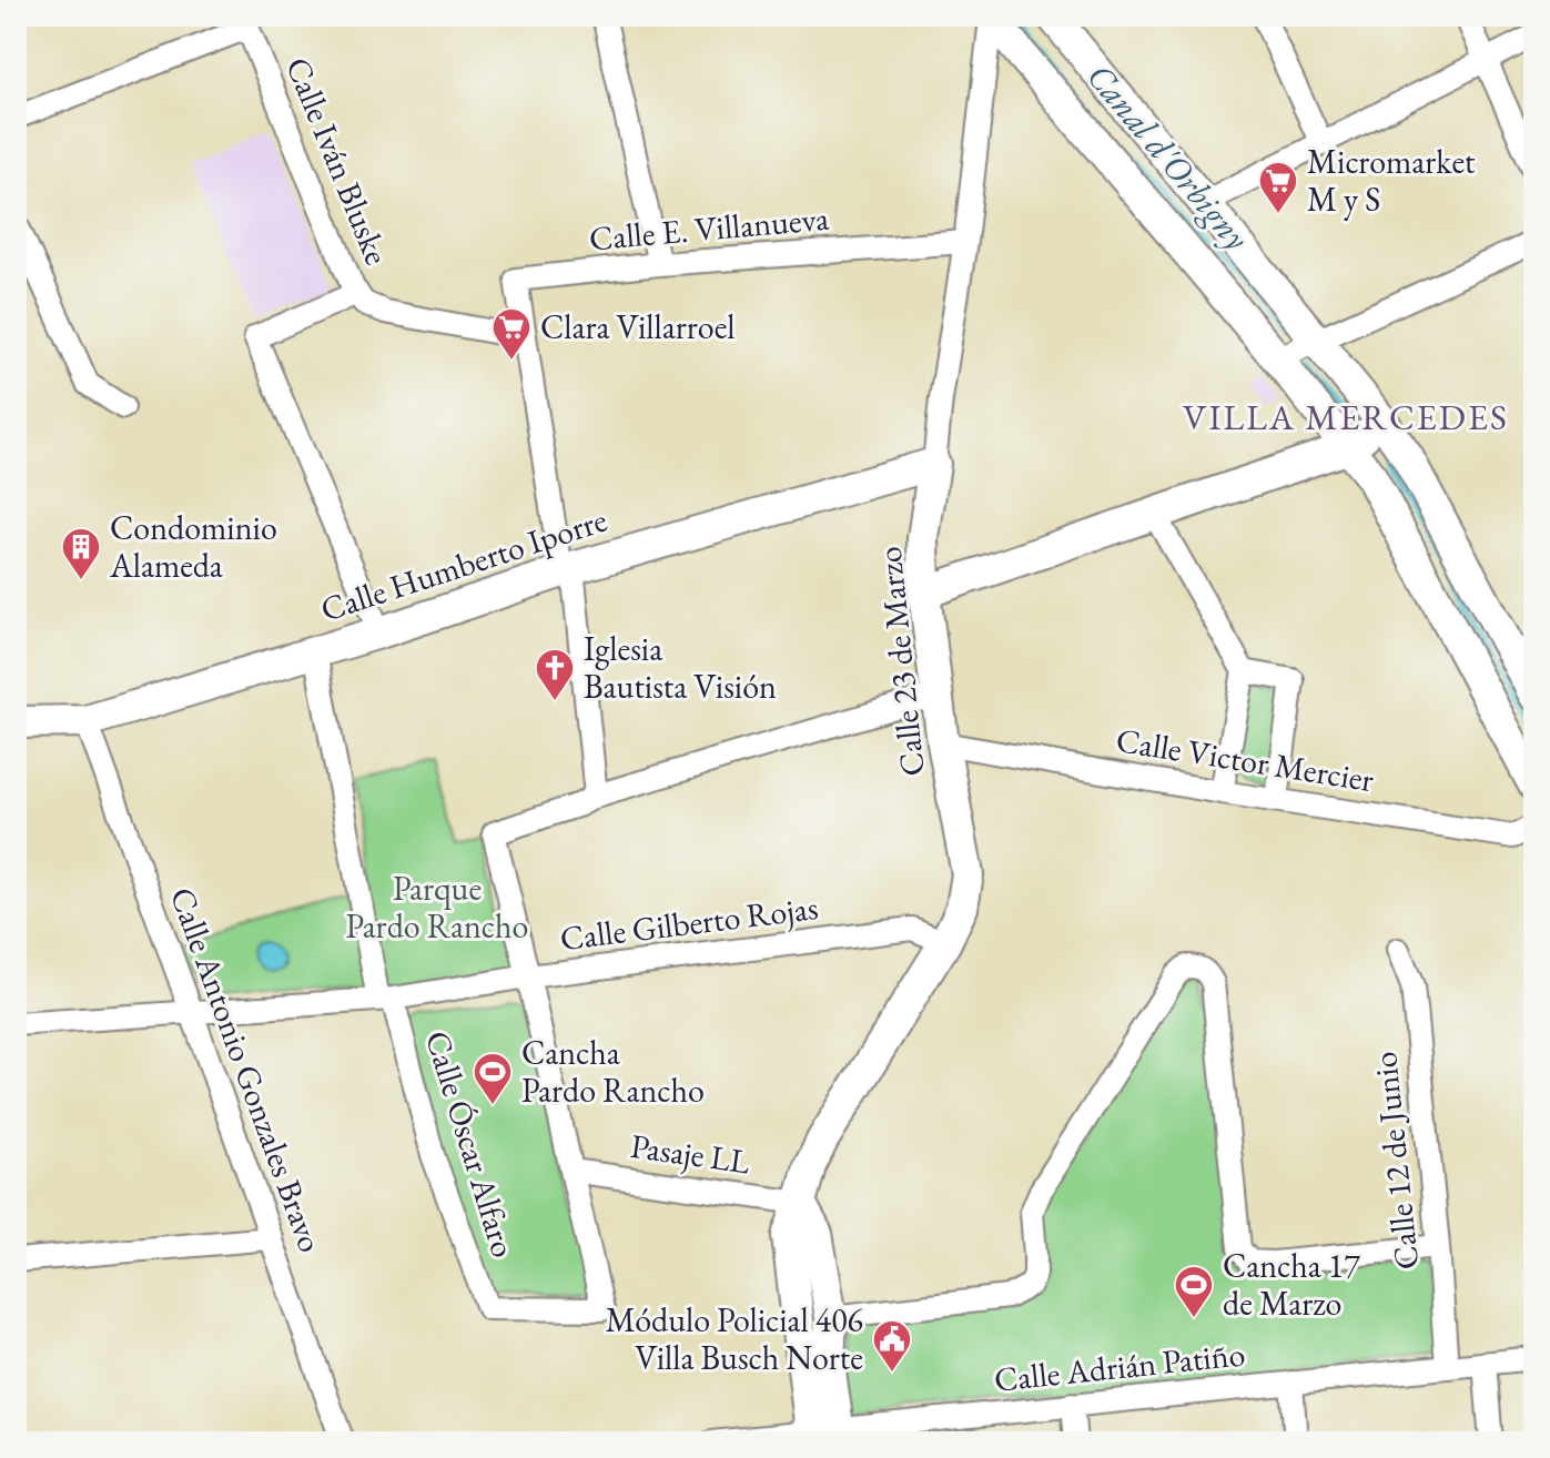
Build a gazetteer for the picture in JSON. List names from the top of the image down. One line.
{"streets":{"street":["Calle Iván Bluske","Calle E. Villanueva","Calle Humberto Iporre","Calle 23 de Marzo","Calle Victor Mercier","Calle Gilberto Rojas","Calle Antonio Gonzales Bravo","Calle Óscar Alfaro","Pasaje LL","Calle 12 de Junio","Calle Adrián Patiño"]},"crossings":[["Calle Iván Bluske","Calle E. Villanueva"],["Calle E. Villanueva","Calle 23 de Marzo"],["Calle Humberto Iporre","Calle 23 de Marzo"],["Calle Humberto Iporre","Calle Antonio Gonzales Bravo"],["Calle Humberto Iporre","Calle Óscar Alfaro"],["Calle 23 de Marzo","Calle Victor Mercier"],["Calle 23 de Marzo","Calle Gilberto Rojas"],["Calle 23 de Marzo","Pasaje LL"],["Calle 23 de Marzo","Calle Adrián Patiño"],["Calle Gilberto Rojas","Calle Antonio Gonzales Bravo"],["Calle Gilberto Rojas","Calle Óscar Alfaro"],["Calle Óscar Alfaro","Pasaje LL"],["Calle 12 de Junio","Calle Adrián Patiño"]],"districts":["VILLA MERCEDES"],"water":["Canal d'Orbigny"],"parks":["Parque Pardo Rancho"],"places":{"supermarket":["Micromarket M y S","Clara Villarroel"],"building":["Condominio Alameda"],"church":["Iglesia Bautista Visión"],"sports":["Cancha Pardo Rancho","Cancha 17 de Marzo"],"public building":["Módulo Policial 406 Villa Busch Norte"]}}
